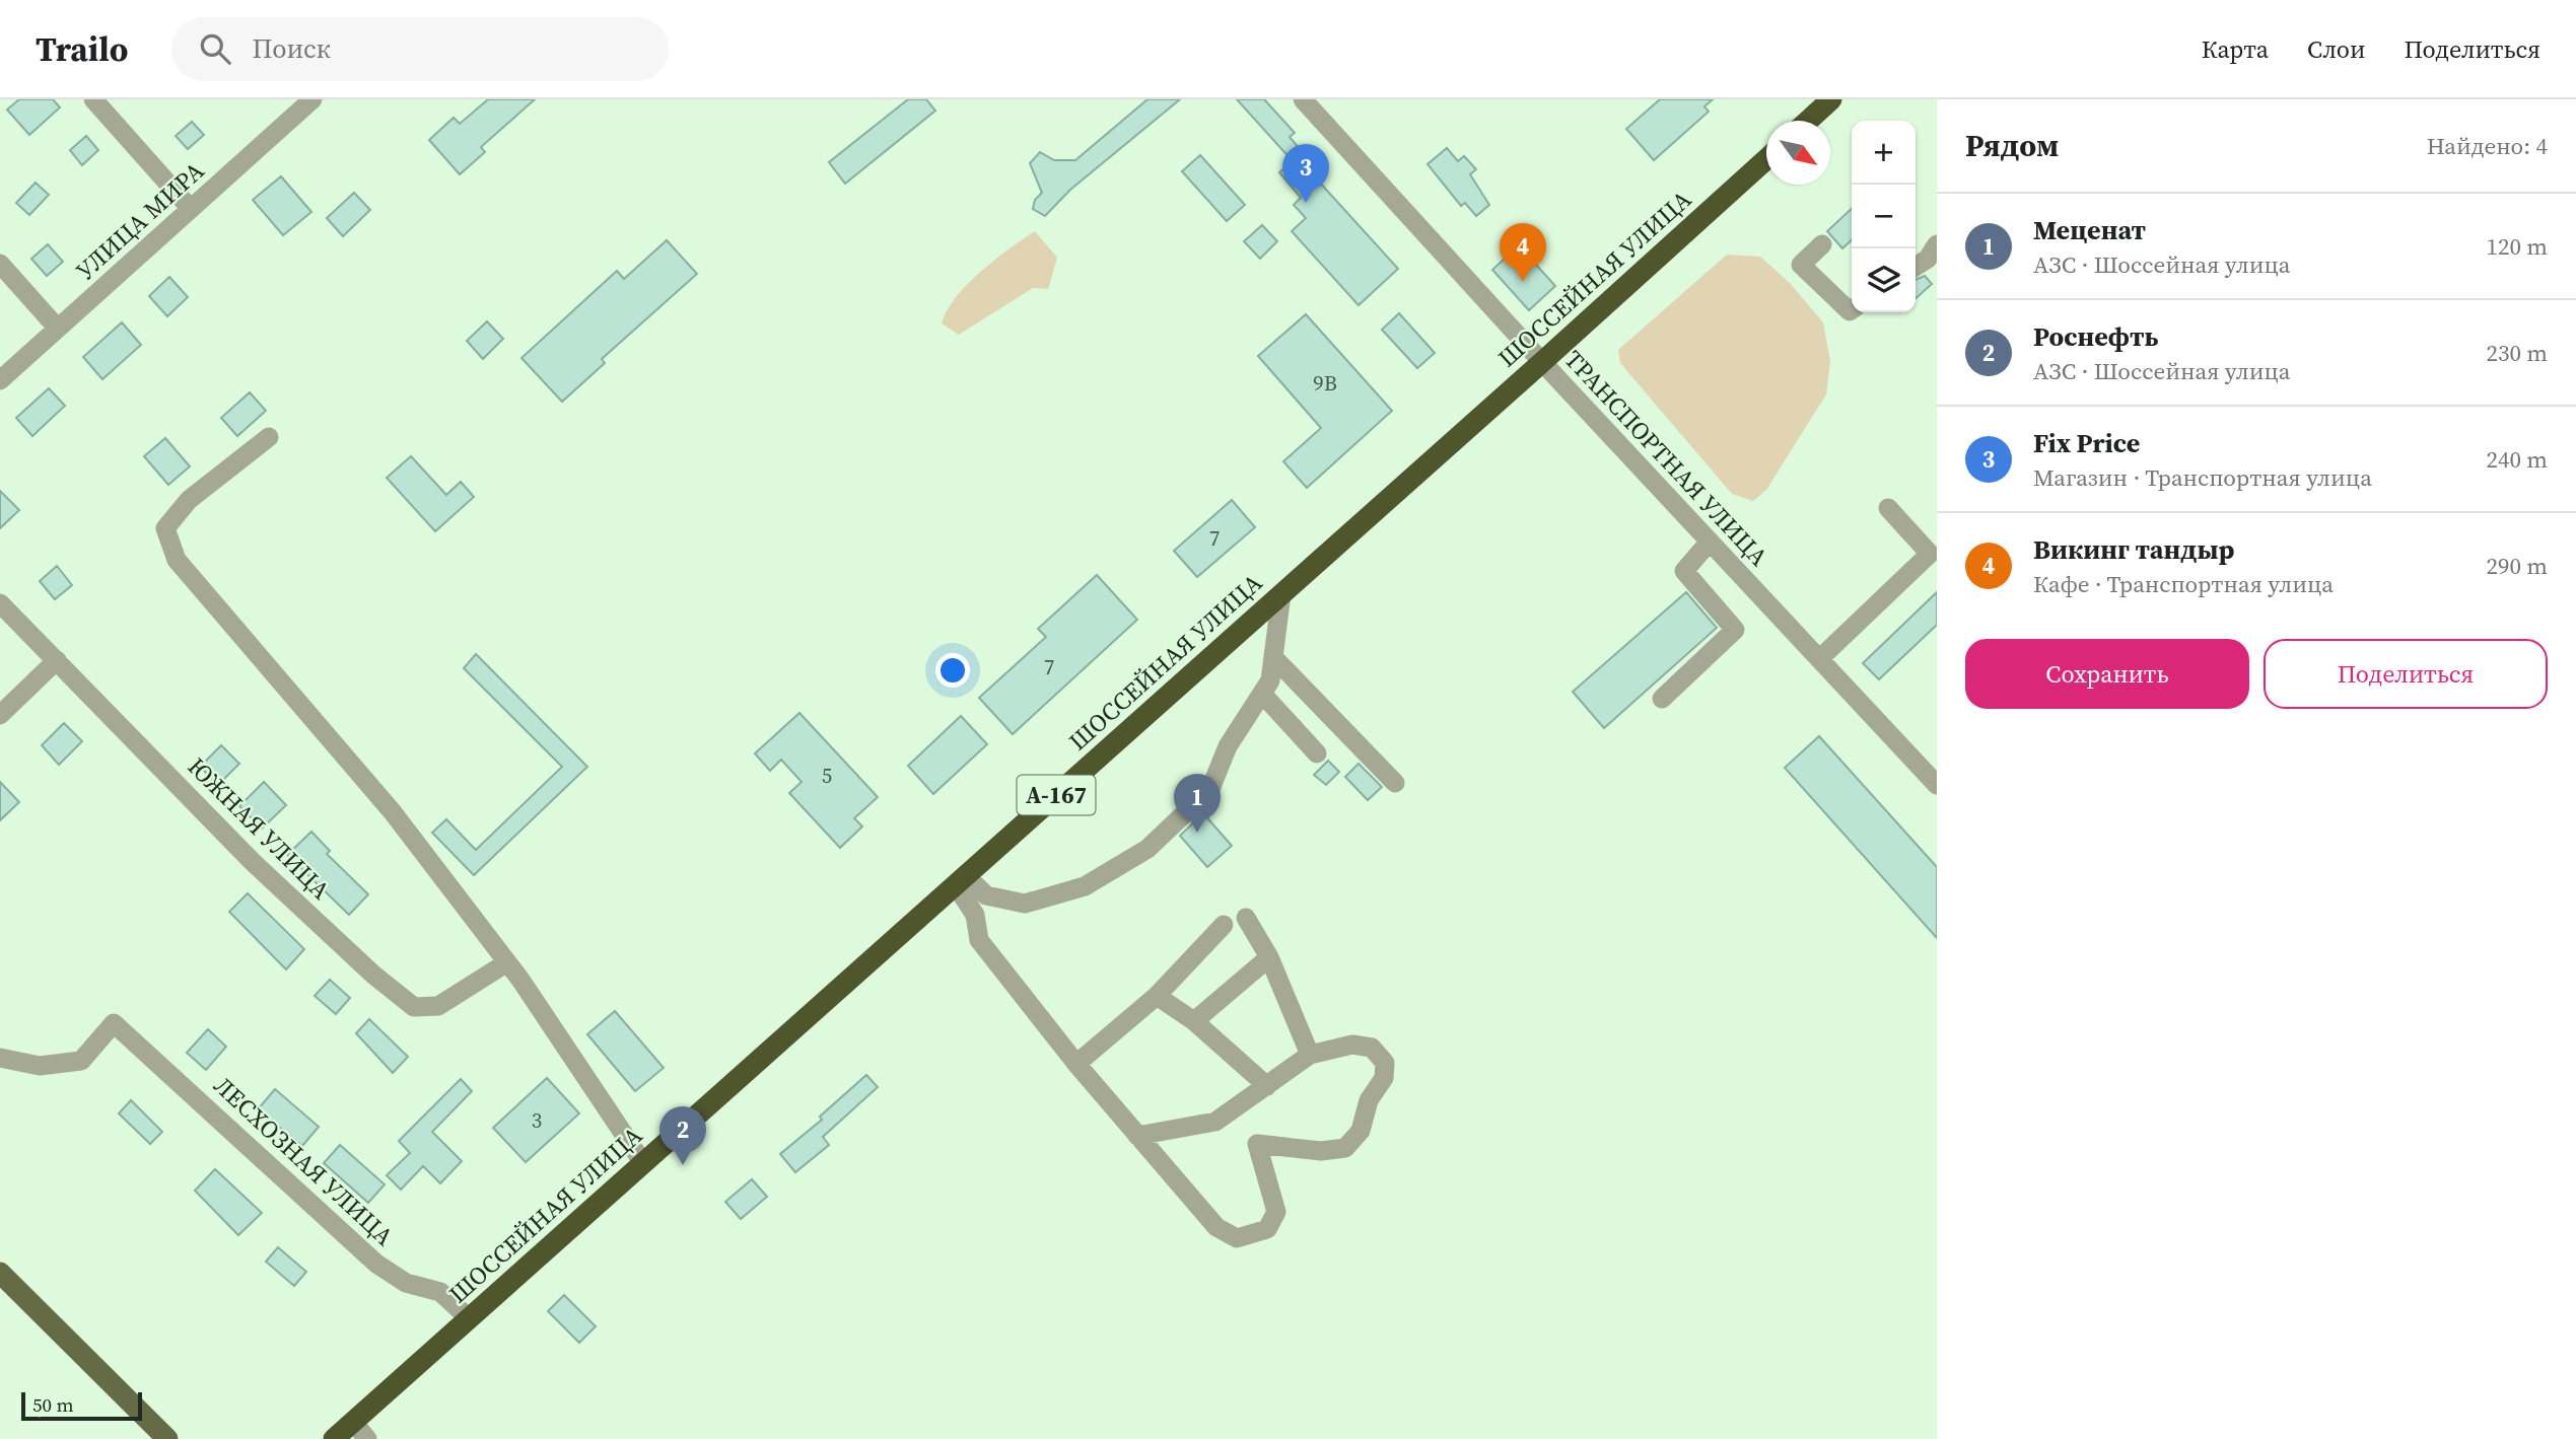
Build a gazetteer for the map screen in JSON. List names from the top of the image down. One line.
{"streets":{"highway":["ШОССЕЙНАЯ УЛИЦА","А-167"],"street":["УЛИЦА МИРА","ТРАНСПОРТНАЯ УЛИЦА","ЮЖНАЯ УЛИЦА","ЛЕСХОЗНАЯ УЛИЦА"]},"crossings":[["ШОССЕЙНАЯ УЛИЦА","ТРАНСПОРТНАЯ УЛИЦА"],["ШОССЕЙНАЯ УЛИЦА","ЛЕСХОЗНАЯ УЛИЦА"]],"house_numbers":["9В","7","7","5","3"],"scale_bar":"50 m","north":"bottom right","page":{"header":"Trailo","search":"Поиск","nav":["Карта","Слои","Поделиться"],"heading":["Рядом","Найдено: 4"],"map_buttons":["+","−"],"pins":["3","4","1","2"],"list":[{"mark":"1","name":"Меценат","note":"АЗС · Шоссейная улица","value":"120 m"},{"mark":"2","name":"Роснефть","note":"АЗС · Шоссейная улица","value":"230 m"},{"mark":"3","name":"Fix Price","note":"Магазин · Транспортная улица","value":"240 m"},{"mark":"4","name":"Викинг тандыр","note":"Кафе · Транспортная улица","value":"290 m"}],"buttons":["Сохранить","Поделиться"],"scale":"50 m"}}
